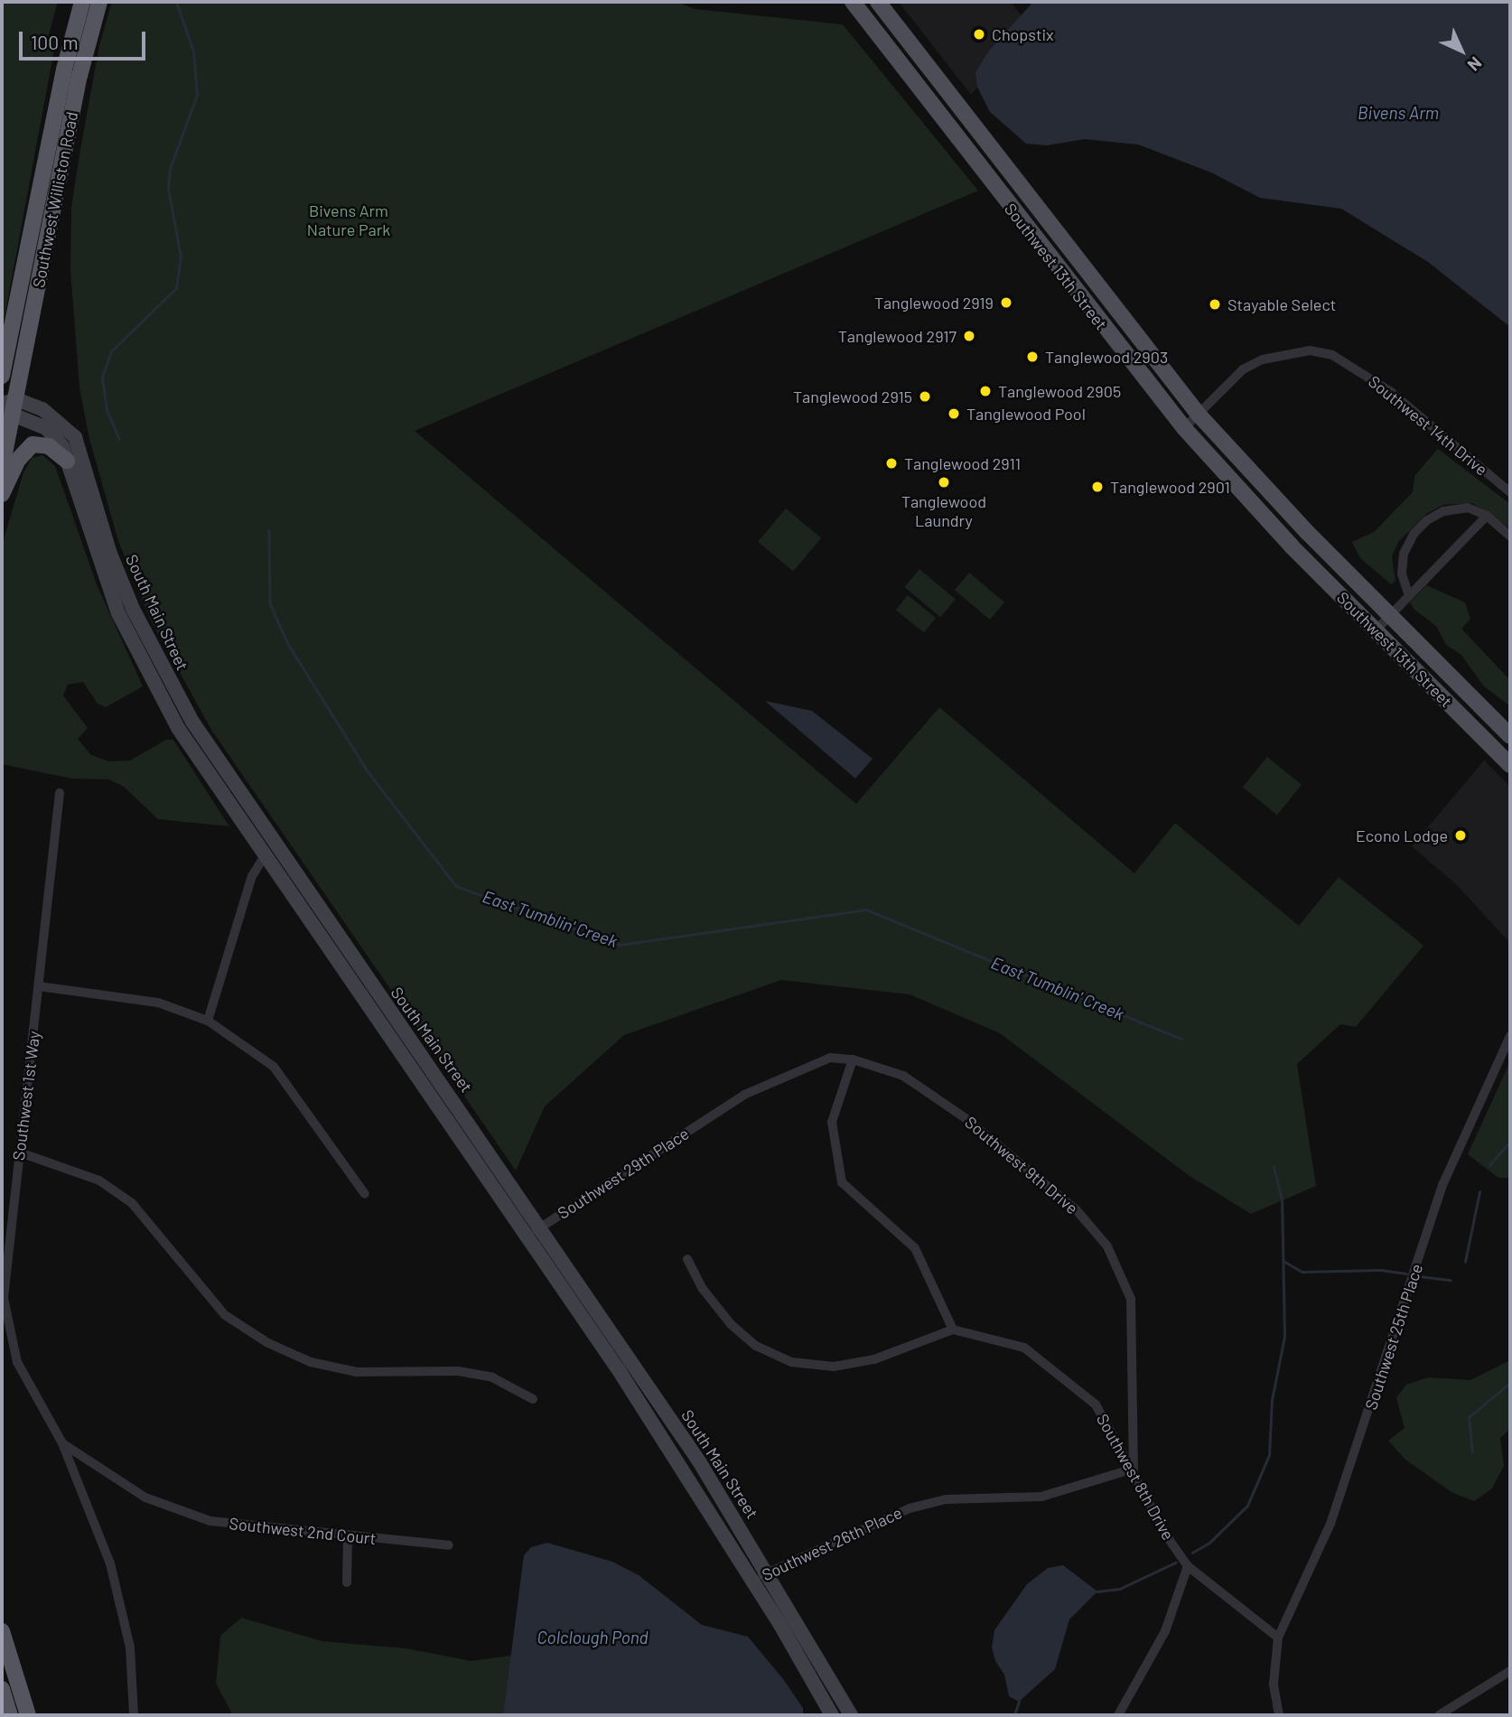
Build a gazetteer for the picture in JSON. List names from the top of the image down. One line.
{"streets":{"highway":["Southwest Williston Road"],"main road":["Southwest 13th Street","South Main Street"],"street":["Southwest 14th Drive","Southwest 1st Way","Southwest 9th Drive","Southwest 29th Place","Southwest 25th Place","Southwest 8th Drive","Southwest 2nd Court","Southwest 26th Place"]},"crossings":[["Southwest Williston Road","South Main Street"],["Southwest 13th Street","Southwest 14th Drive"],["South Main Street","Southwest 29th Place"],["South Main Street","Southwest 26th Place"],["Southwest 1st Way","Southwest 2nd Court"],["Southwest 9th Drive","Southwest 29th Place"],["Southwest 9th Drive","Southwest 8th Drive"],["Southwest 9th Drive","Southwest 26th Place"],["Southwest 25th Place","Southwest 8th Drive"],["Southwest 8th Drive","Southwest 26th Place"]],"water":["Bivens Arm","East Tumblin' Creek","Colclough Pond"],"parks":["Bivens Arm Nature Park"],"places":["Chopstix","Tanglewood 2919","Stayable Select","Tanglewood 2917","Tanglewood 2903","Tanglewood 2905","Tanglewood 2915","Tanglewood Pool","Tanglewood 2911","Tanglewood Laundry","Tanglewood 2901","Econo Lodge"],"scale_bar":"100 m","north":"bottom right"}
